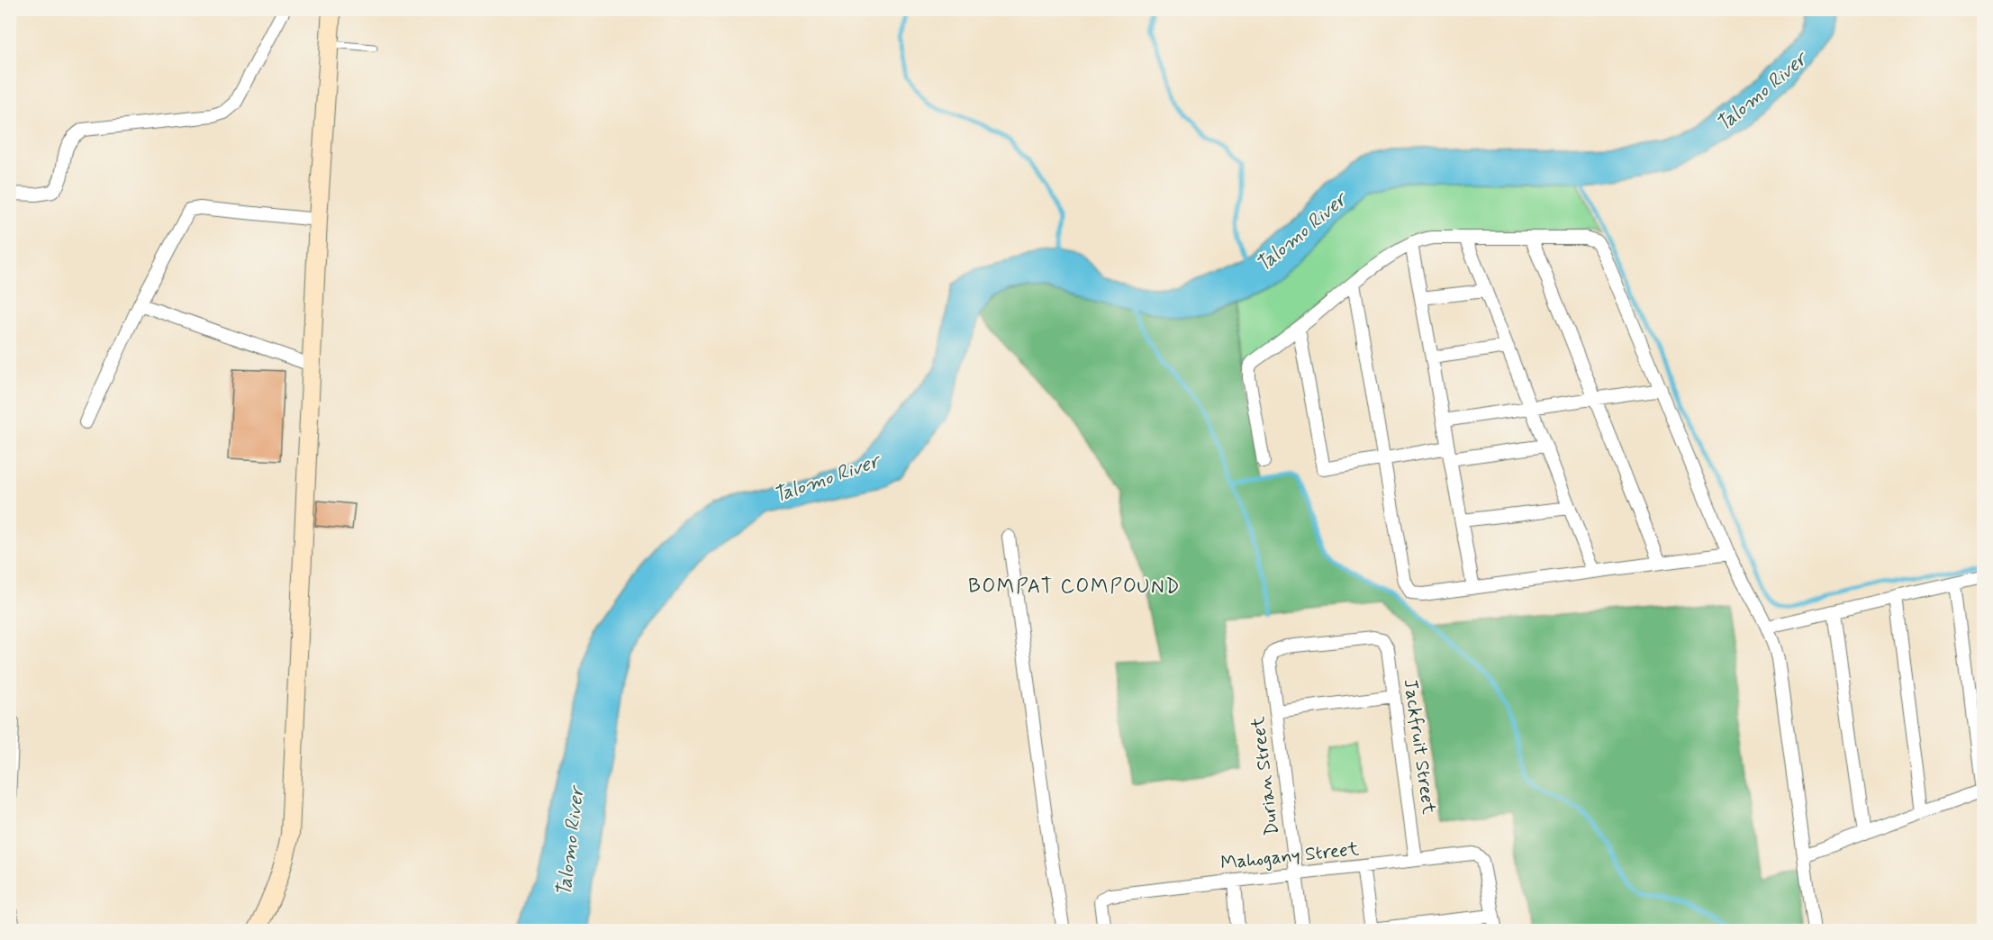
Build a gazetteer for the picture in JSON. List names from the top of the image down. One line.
{"streets":{"street":["Jackfruit Street","Durian Street","Mahogany Street"]},"crossings":[["Jackfruit Street","Durian Street"],["Jackfruit Street","Mahogany Street"],["Durian Street","Mahogany Street"]],"districts":["BOMPAT COMPOUND"],"water":["Talomo River"]}
